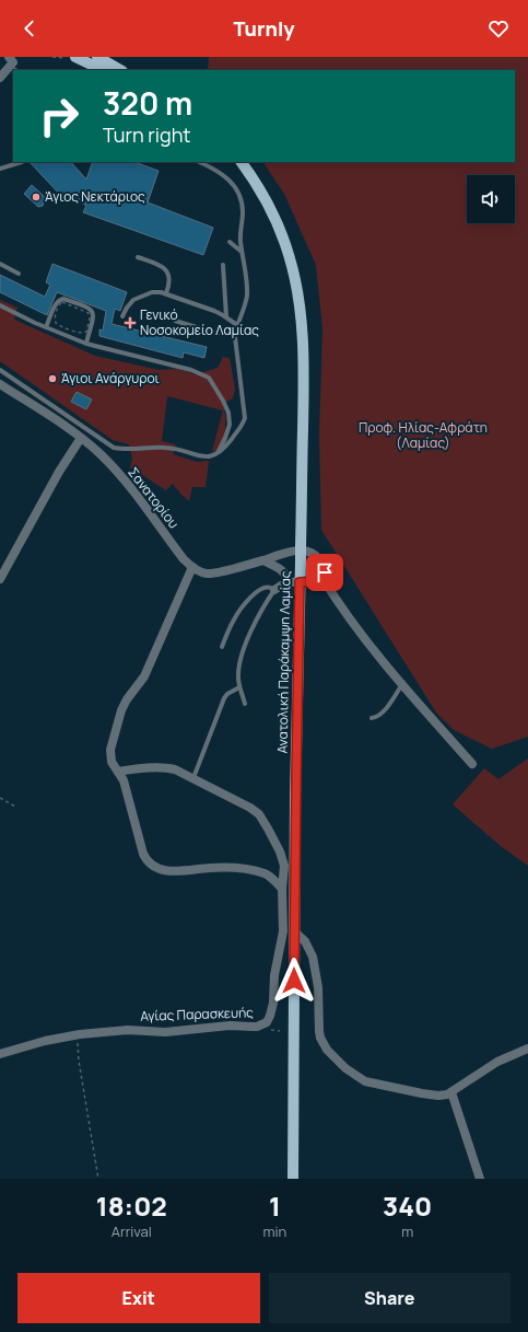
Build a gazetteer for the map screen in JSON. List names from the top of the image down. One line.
{"streets":{"main road":["Ανατολική Παράκαμψη Λαμίας"],"street":["Σανατορίου","Αγίας Παρασκευής"]},"parks":["Προφ. Ηλίας-Αφράτη (Λαμίας)"],"places":{"other":["Άγιος Νεκτάριος","Άγιοι Ανάργυροι"],"health":["Γενικό Νοσοκομείο Λαμίας"]},"page":{"header":"Turnly","turn":["320 m","Turn right"],"eta":["18:02","Arrival","1","min","340","m"],"buttons":["Exit","Share"]}}
